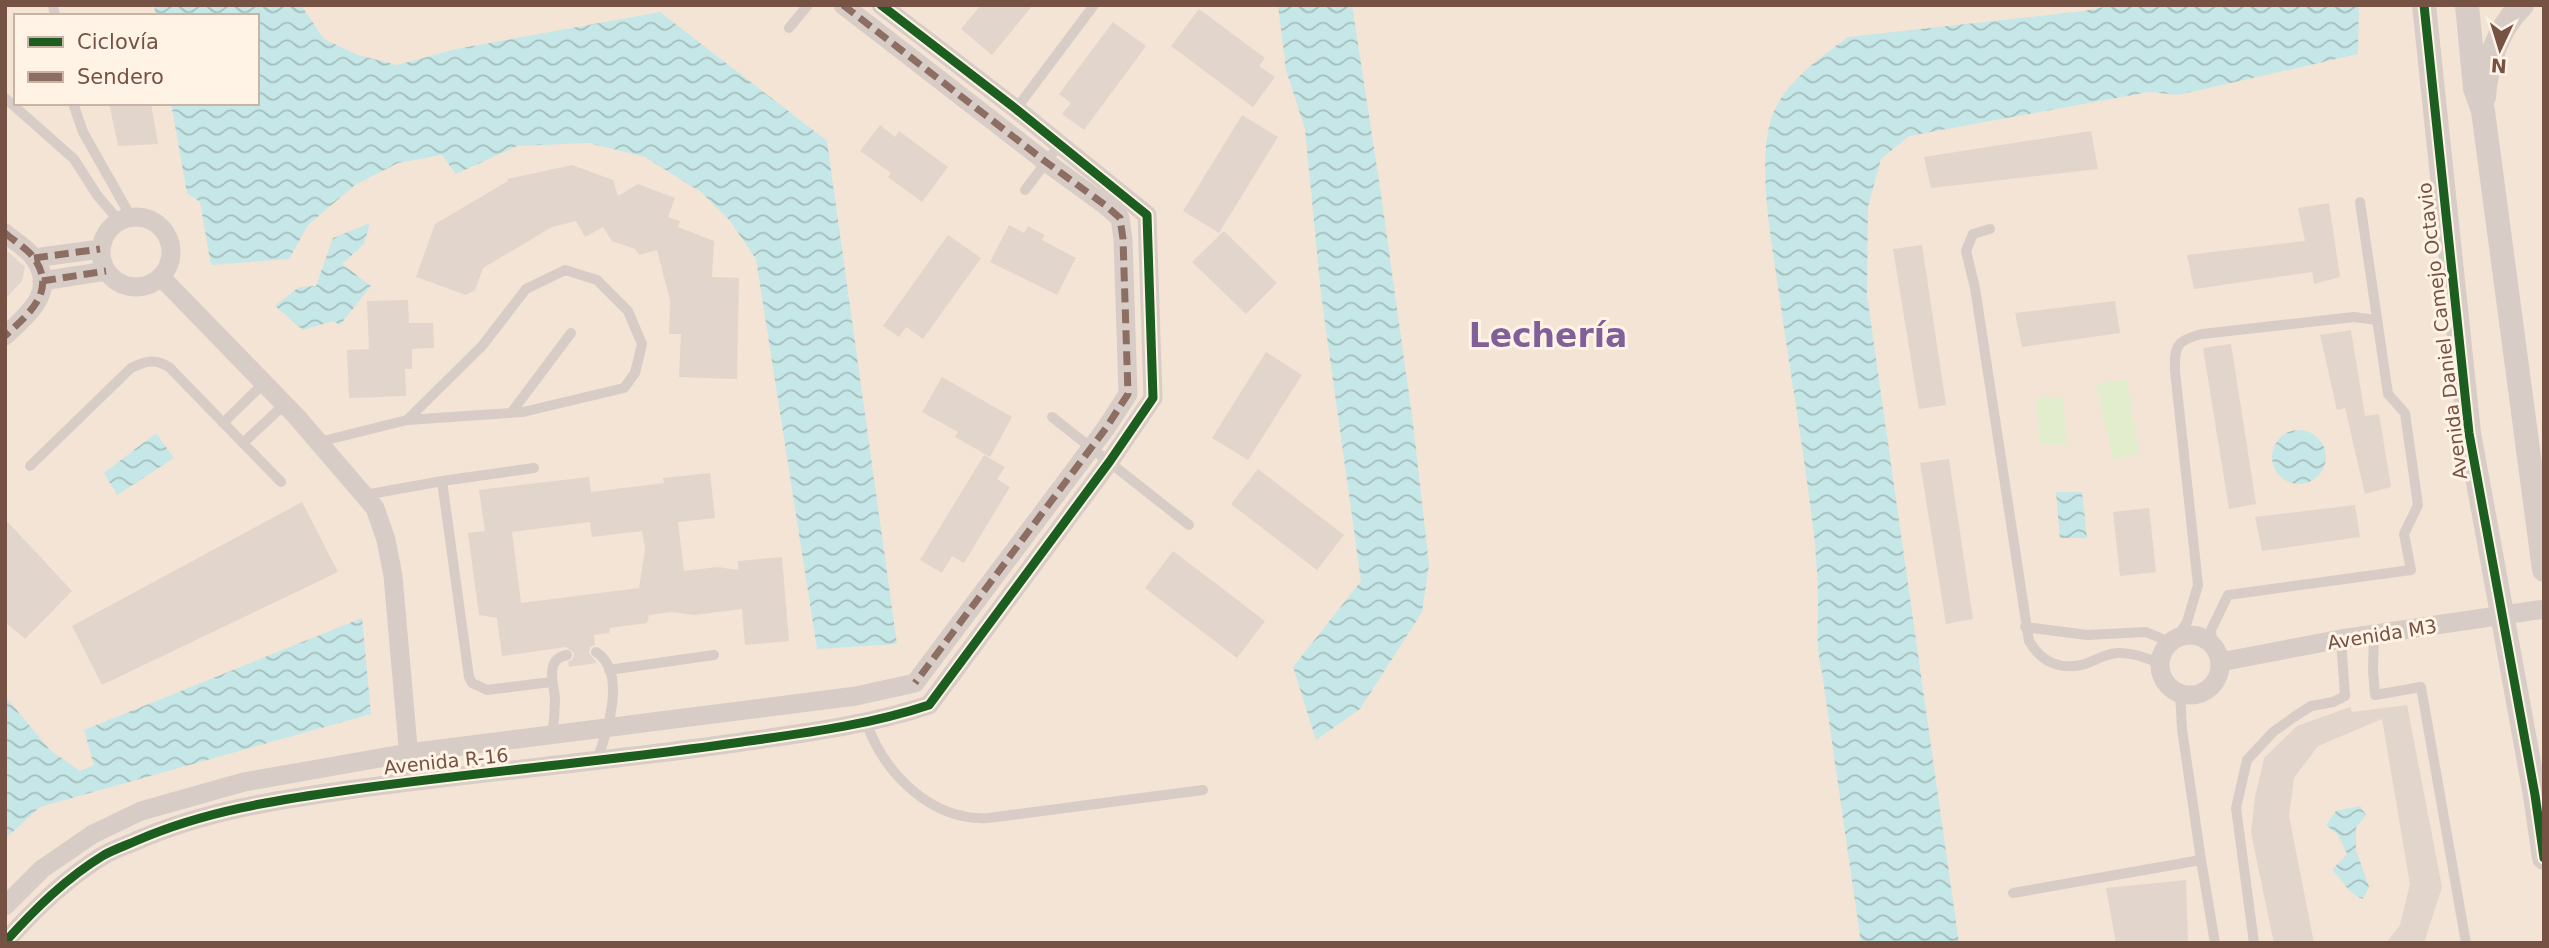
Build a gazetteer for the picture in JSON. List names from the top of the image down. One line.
{"streets":{"street":["Avenida Daniel Camejo Octavio","Avenida M3","Avenida R-16"]},"crossings":[["Avenida Daniel Camejo Octavio","Avenida M3"]],"districts":["Lechería"],"legend":["Ciclovía","Sendero"],"north":"bottom"}
